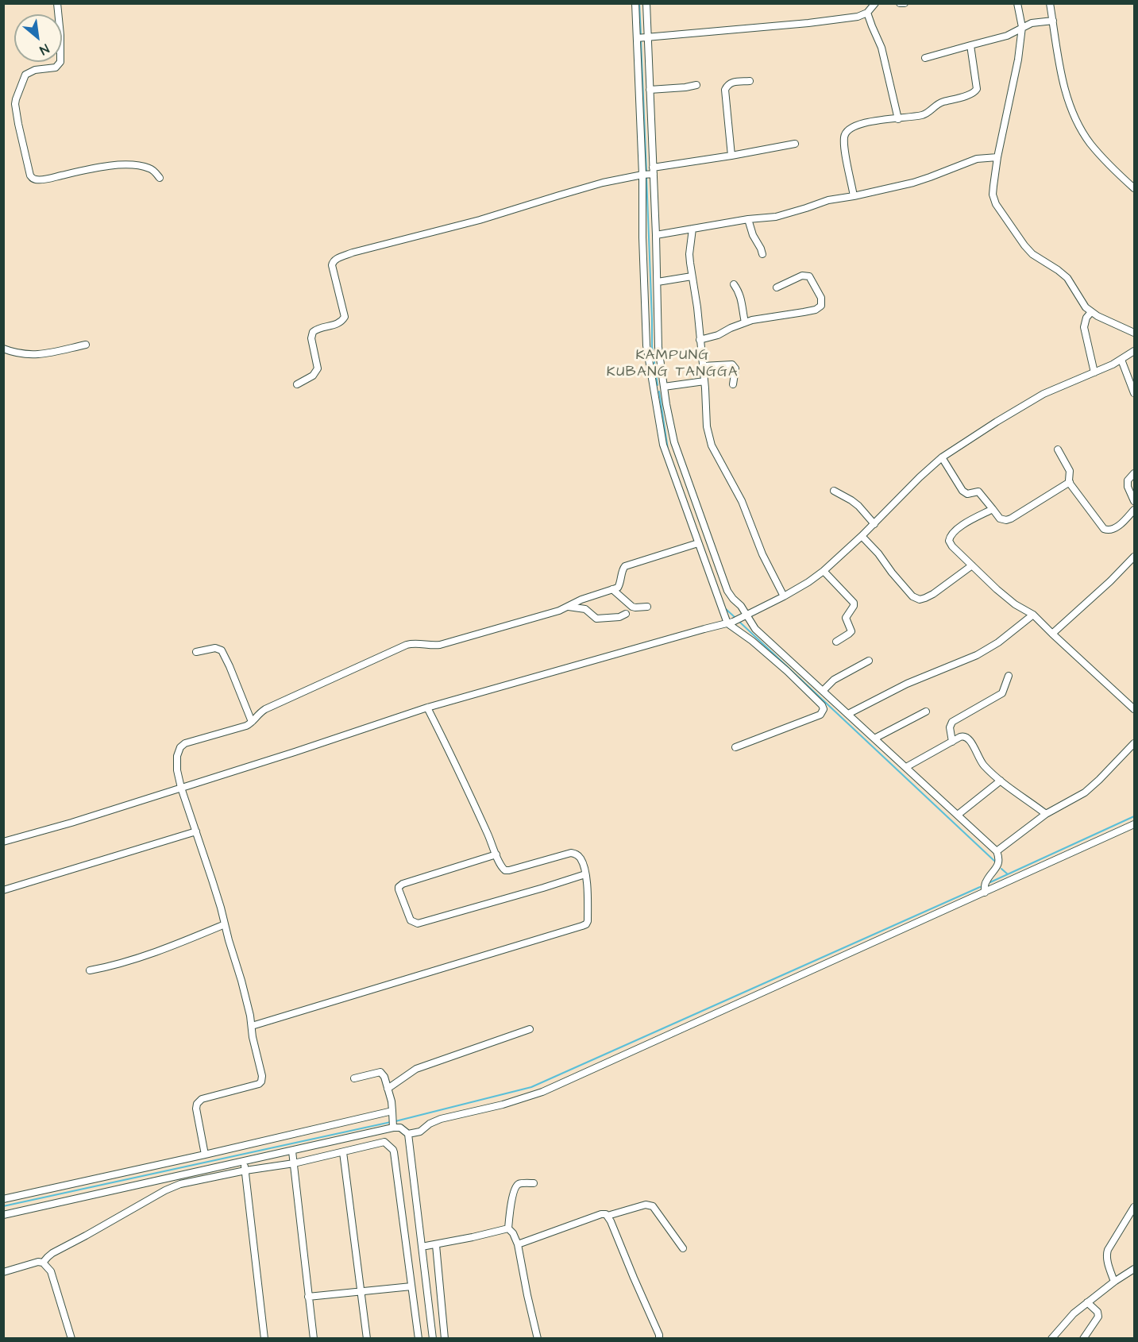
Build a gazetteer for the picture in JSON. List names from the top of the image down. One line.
{"districts":["KAMPUNG KUBANG TANGGA"],"north":"bottom right"}
